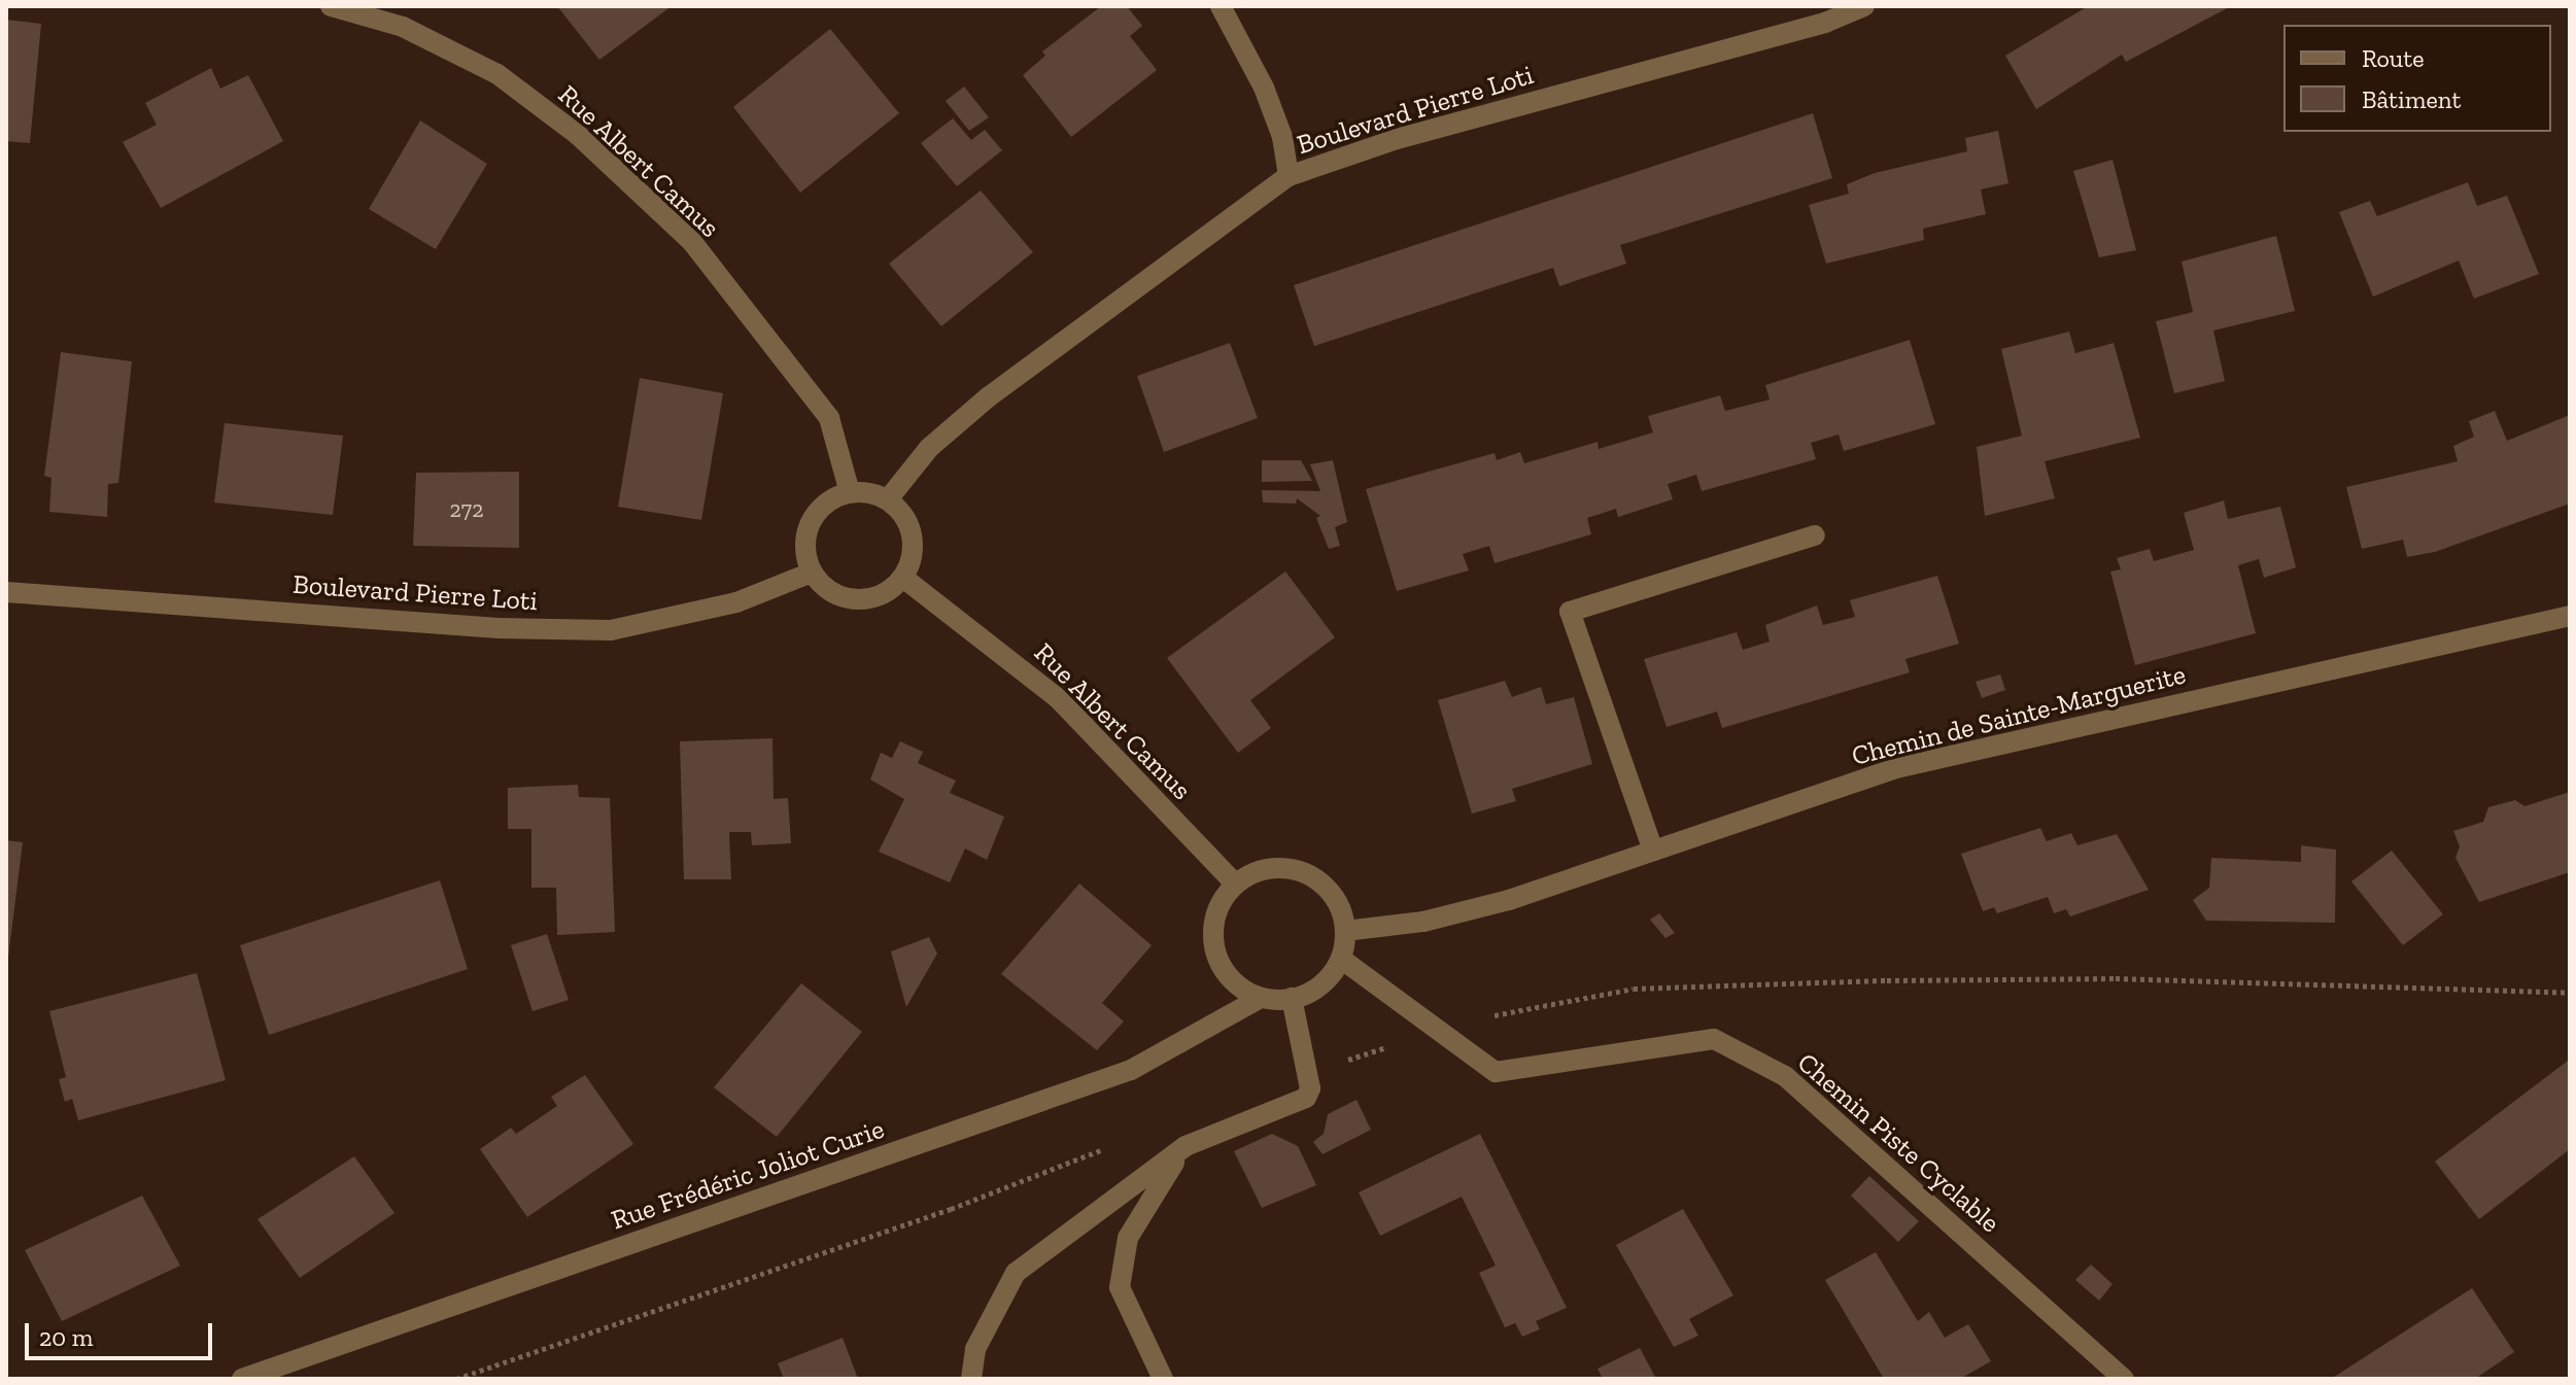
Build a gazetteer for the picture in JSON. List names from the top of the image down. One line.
{"streets":{"street":["Boulevard Pierre Loti","Rue Albert Camus","Chemin de Sainte-Marguerite","Chemin Piste Cyclable","Rue Frédéric Joliot Curie"]},"crossings":[["Boulevard Pierre Loti","Rue Albert Camus"],["Rue Albert Camus","Chemin de Sainte-Marguerite"],["Rue Albert Camus","Chemin Piste Cyclable"],["Rue Albert Camus","Rue Frédéric Joliot Curie"],["Chemin de Sainte-Marguerite","Chemin Piste Cyclable"],["Chemin de Sainte-Marguerite","Rue Frédéric Joliot Curie"],["Chemin Piste Cyclable","Rue Frédéric Joliot Curie"]],"house_numbers":["272"],"legend":["Route","Bâtiment"],"scale_bar":"20 m"}
